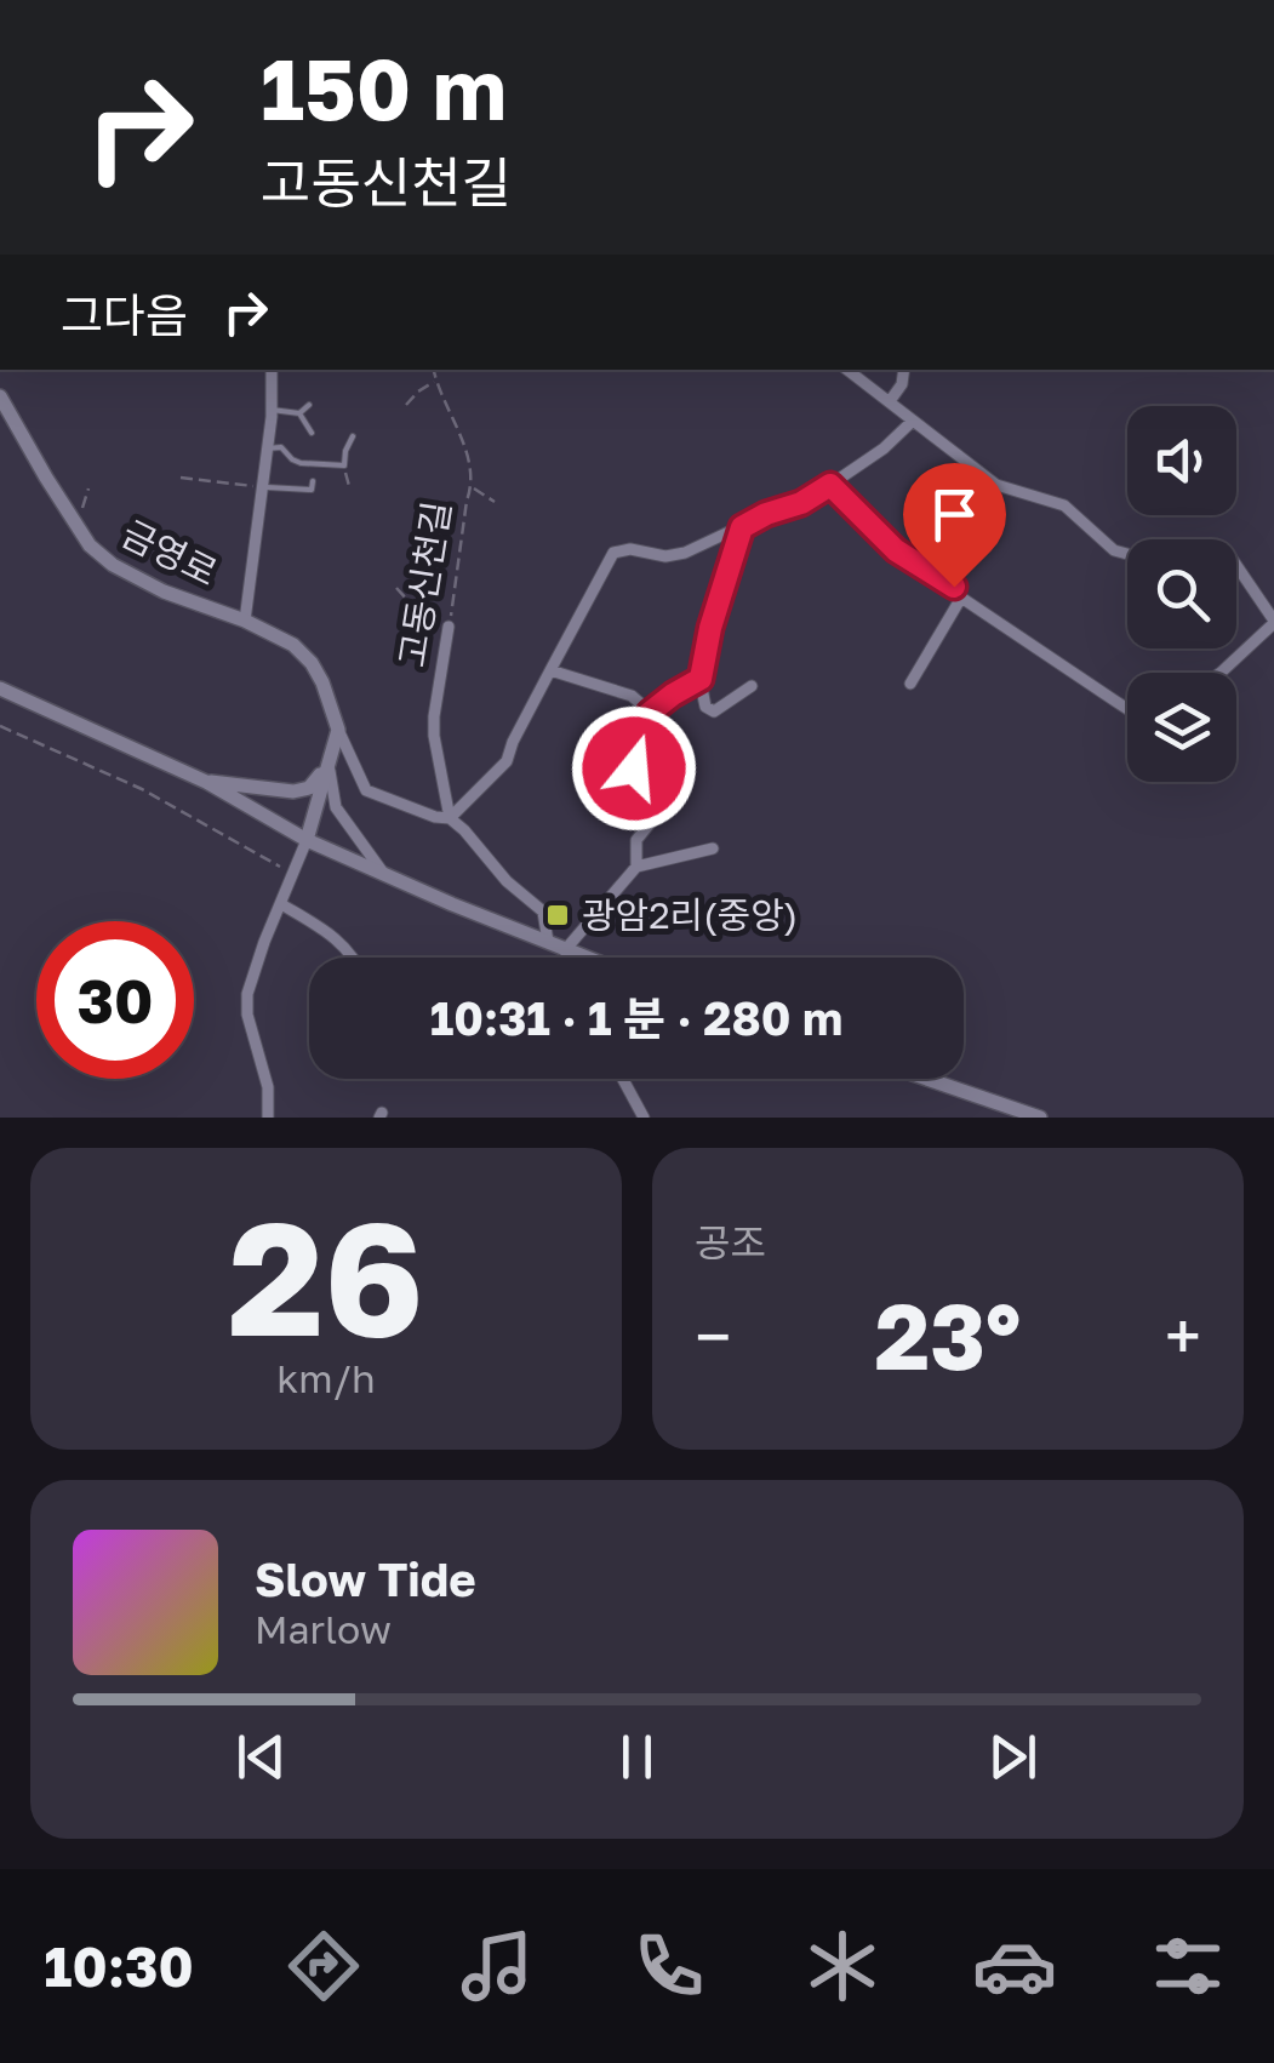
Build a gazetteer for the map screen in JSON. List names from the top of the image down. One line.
{"streets":{"street":["금영로","고동신천길"]},"crossings":[["금영로","고동신천길"]],"places":{"transit":["광암2리(중앙)"]},"page":{"turn":["150 m","고동신천길"],"then":"그다음","limit":"30","trip":"10:31 · 1 분 · 280 m","tile":[["26","km/h"],"공조"],"heat":["−","23°","+"],"song":["Slow Tide","Marlow"],"tabs":"10:30"}}
